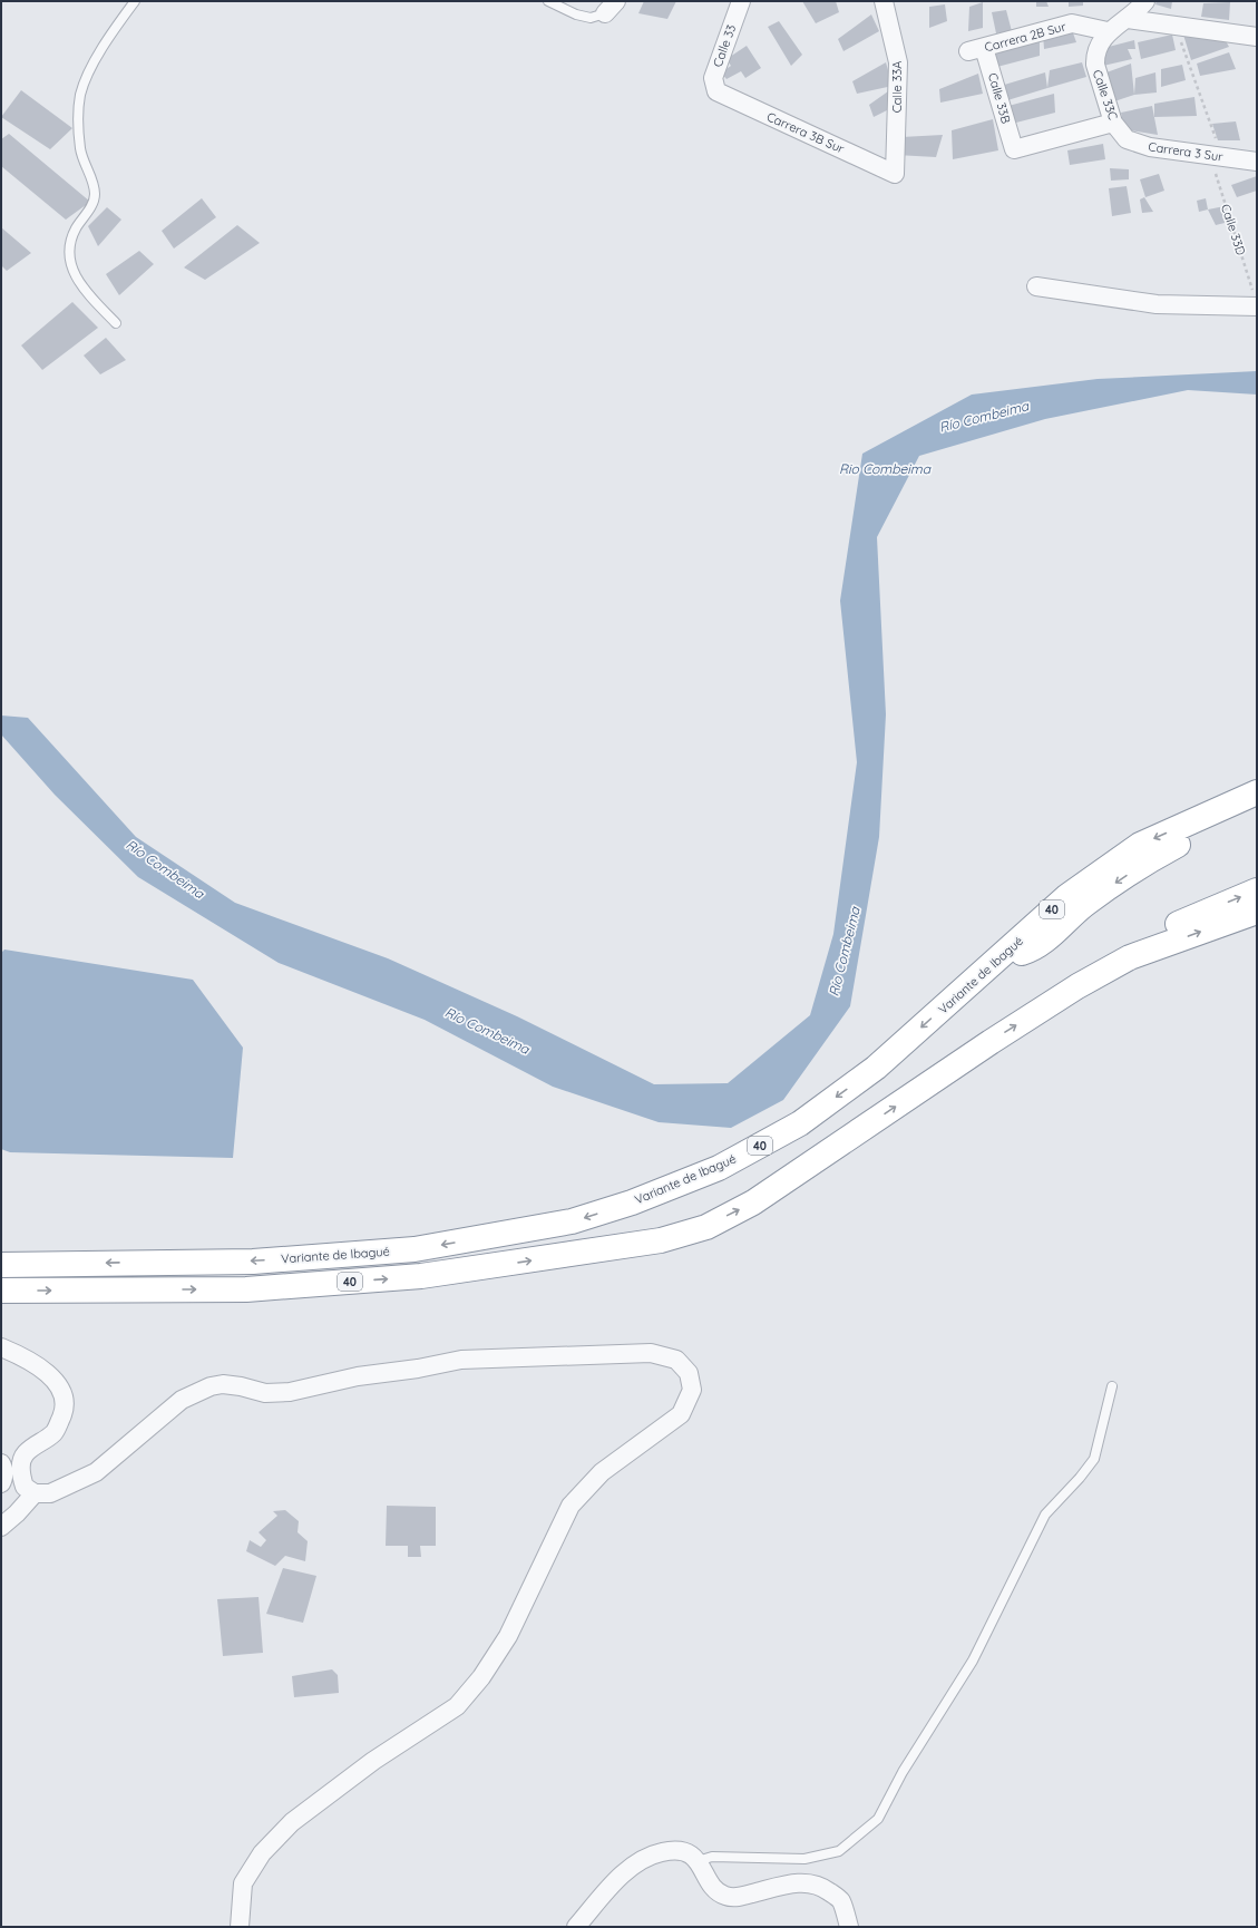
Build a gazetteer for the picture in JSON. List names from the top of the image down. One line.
{"streets":{"highway":["40","Variante de Ibagué"],"street":["Carrera 2B Sur","Calle 33","Calle 33A","Calle 33C","Calle 33B","Carrera 3B Sur","Carrera 3 Sur"],"path":["Calle 33D"]},"crossings":[["Carrera 2B Sur","Calle 33C"],["Carrera 2B Sur","Calle 33B"],["Calle 33","Carrera 3B Sur"],["Calle 33A","Carrera 3B Sur"],["Calle 33C","Calle 33B"],["Calle 33C","Carrera 3 Sur"],["Calle 33B","Carrera 3 Sur"],["Carrera 3 Sur","Calle 33D"]],"water":["Río Combeima","Rio Combeima"]}
